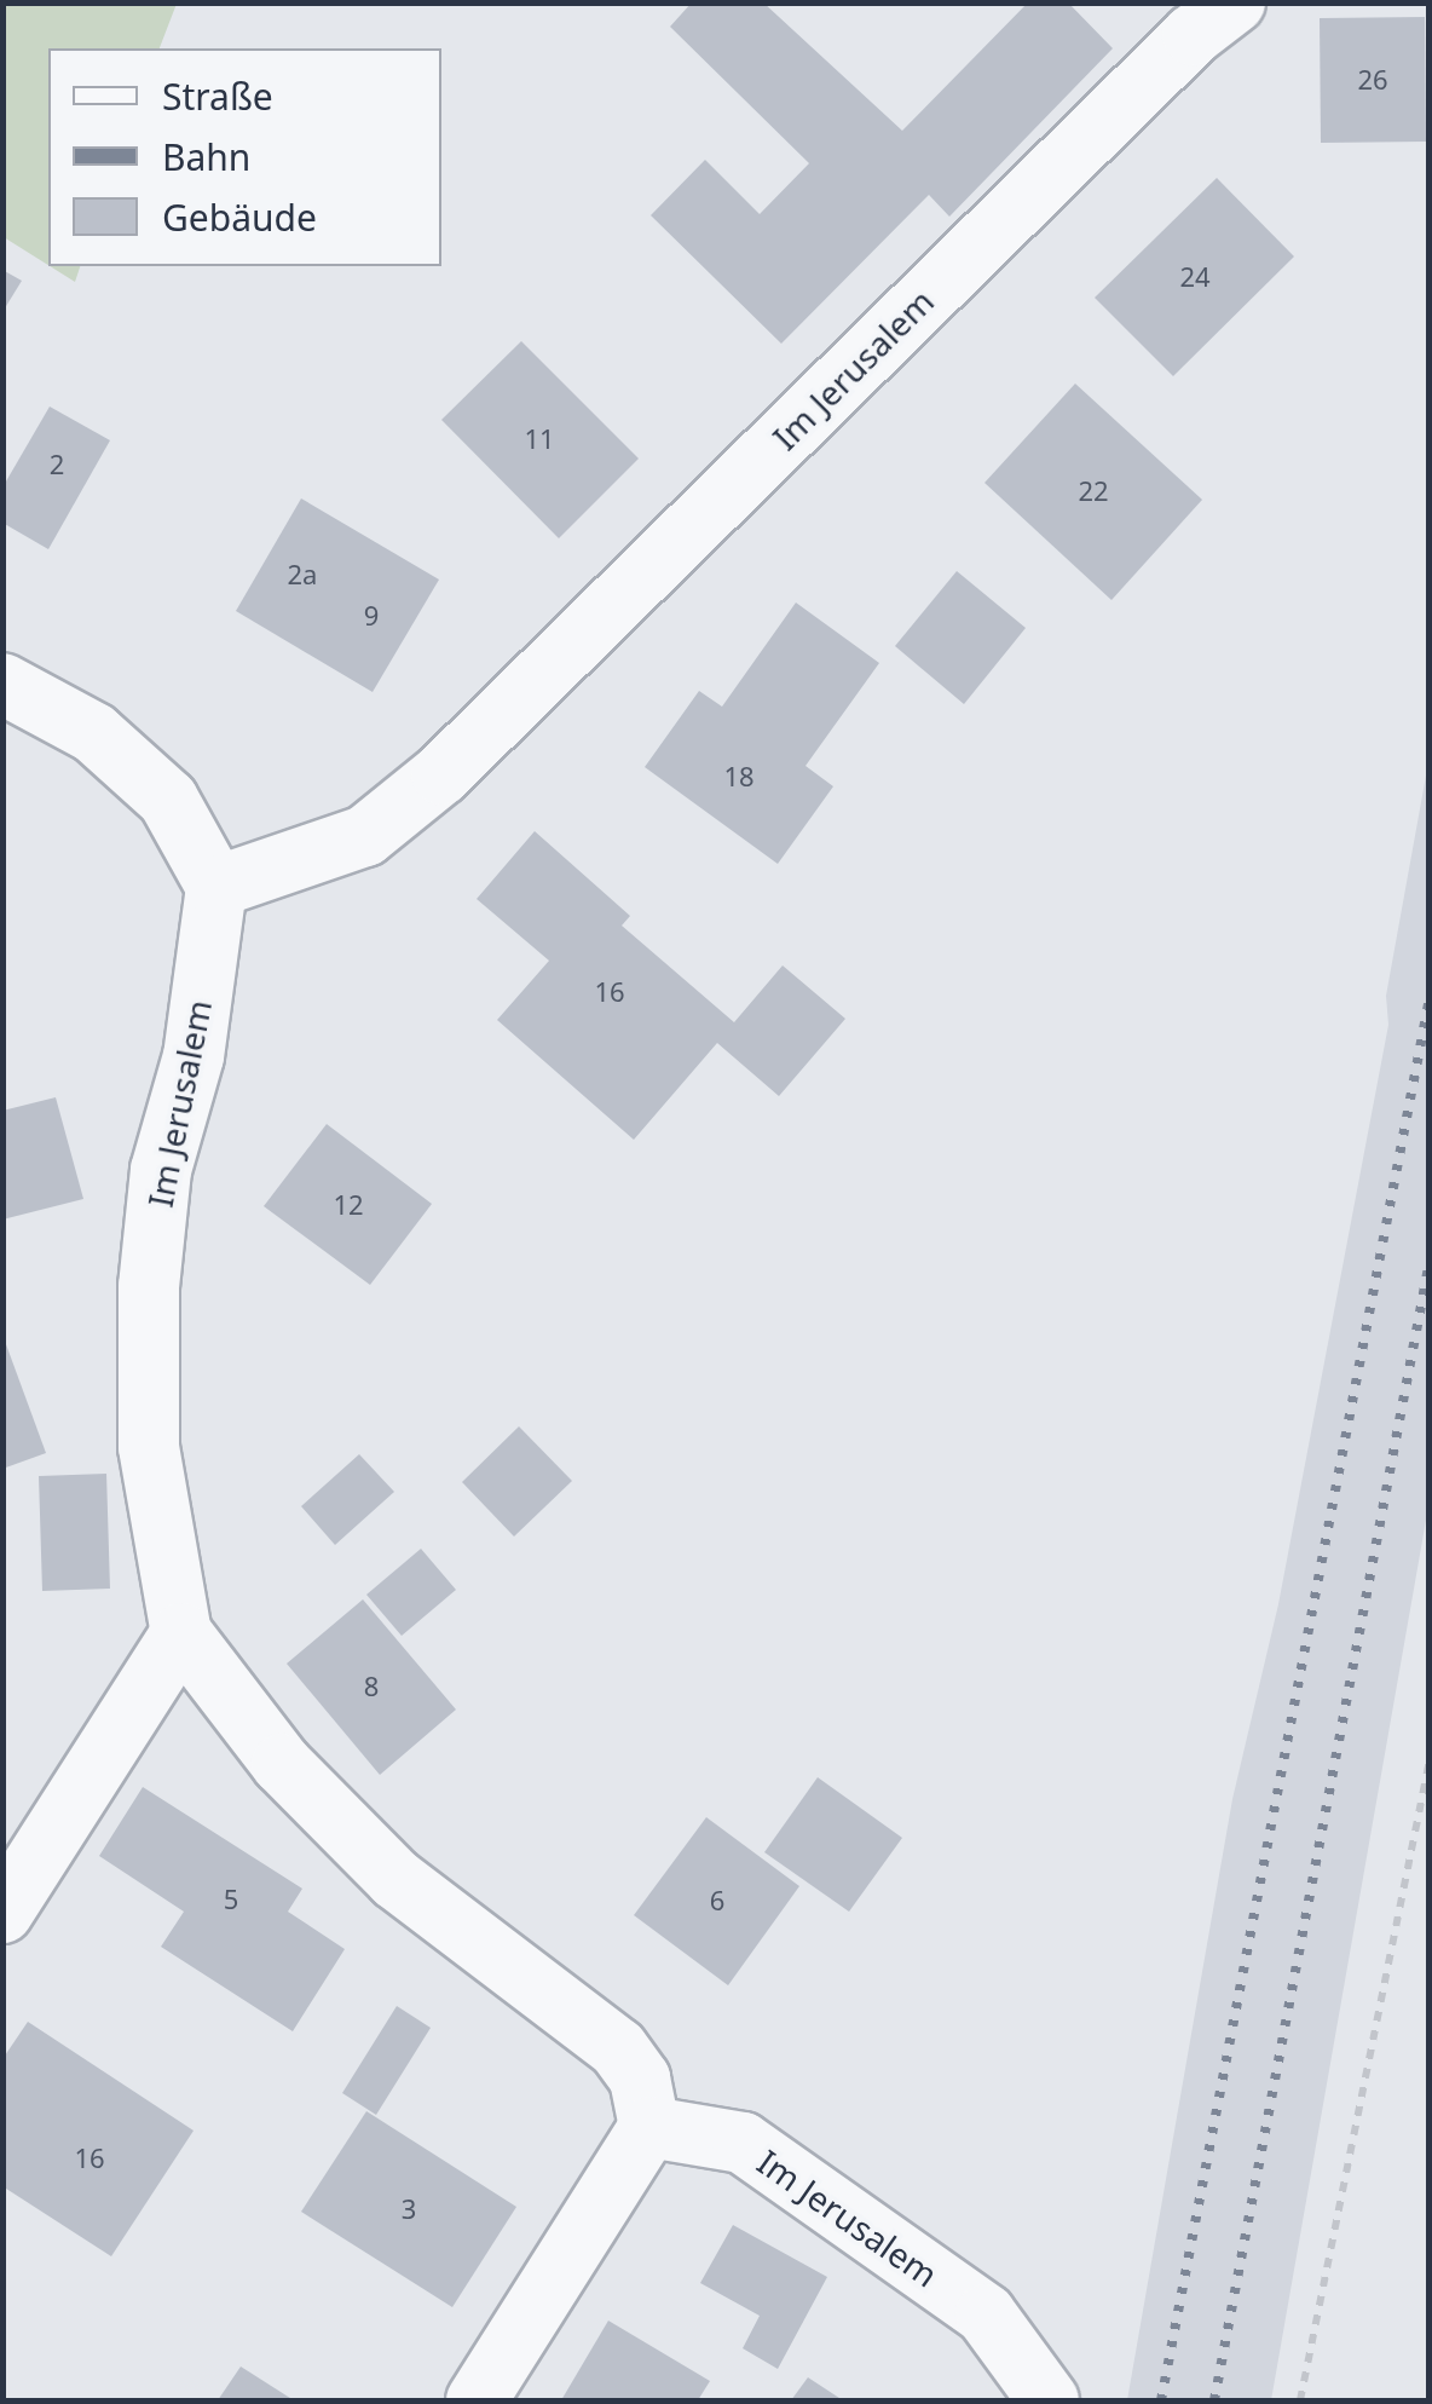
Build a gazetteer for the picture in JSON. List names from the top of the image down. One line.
{"streets":{"street":["Im Jerusalem"]},"house_numbers":["26","24","11","2","22","2a","9","18","16","12","8","5","6","16","3"],"legend":["Straße","Bahn","Gebäude"]}
